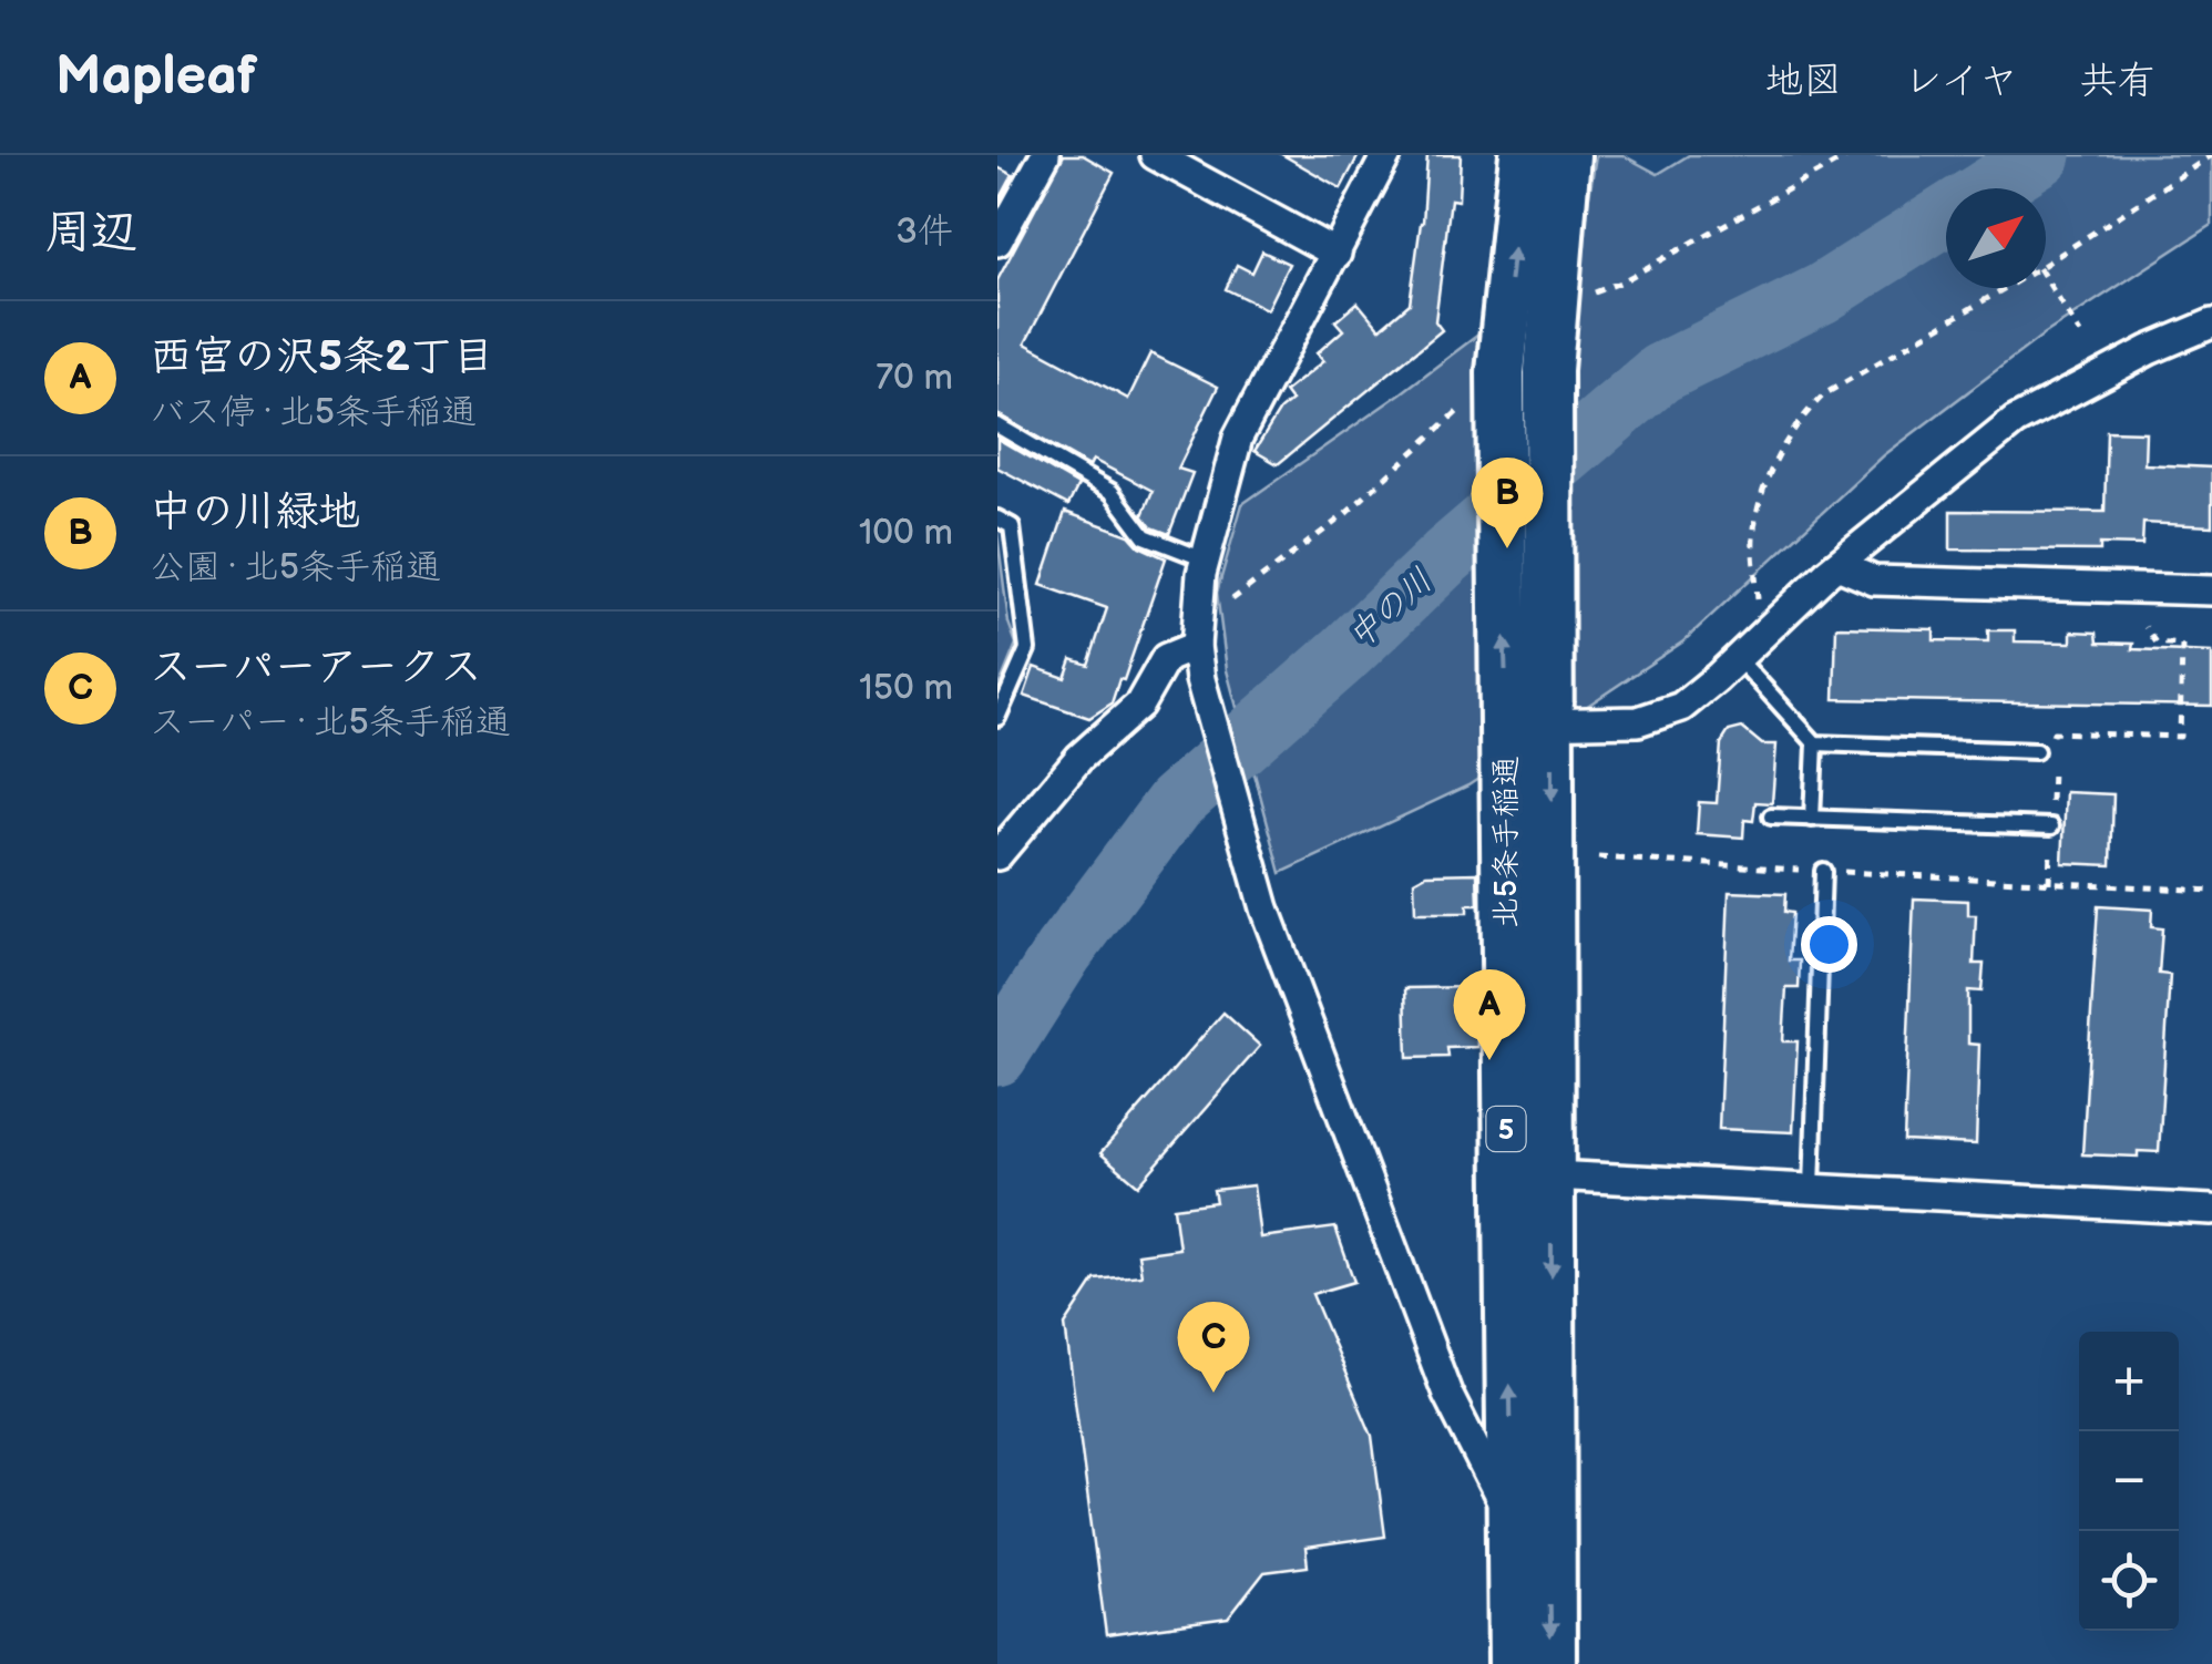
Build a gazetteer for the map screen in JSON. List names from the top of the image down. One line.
{"streets":{"highway":["北5条手稲通","5"]},"water":["中の川"],"north":"top right","page":{"header":"Mapleaf","nav":["地図","レイヤ","共有"],"heading":["周辺","3件"],"list":[{"mark":"A","name":"西宮の沢5条2丁目","note":"バス停 · 北5条手稲通","value":"70 m"},{"mark":"B","name":"中の川緑地","note":"公園 · 北5条手稲通","value":"100 m"},{"mark":"C","name":"スーパーアークス","note":"スーパー · 北5条手稲通","value":"150 m"}],"pins":["B","A","C"],"map_buttons":["+","−"]}}
